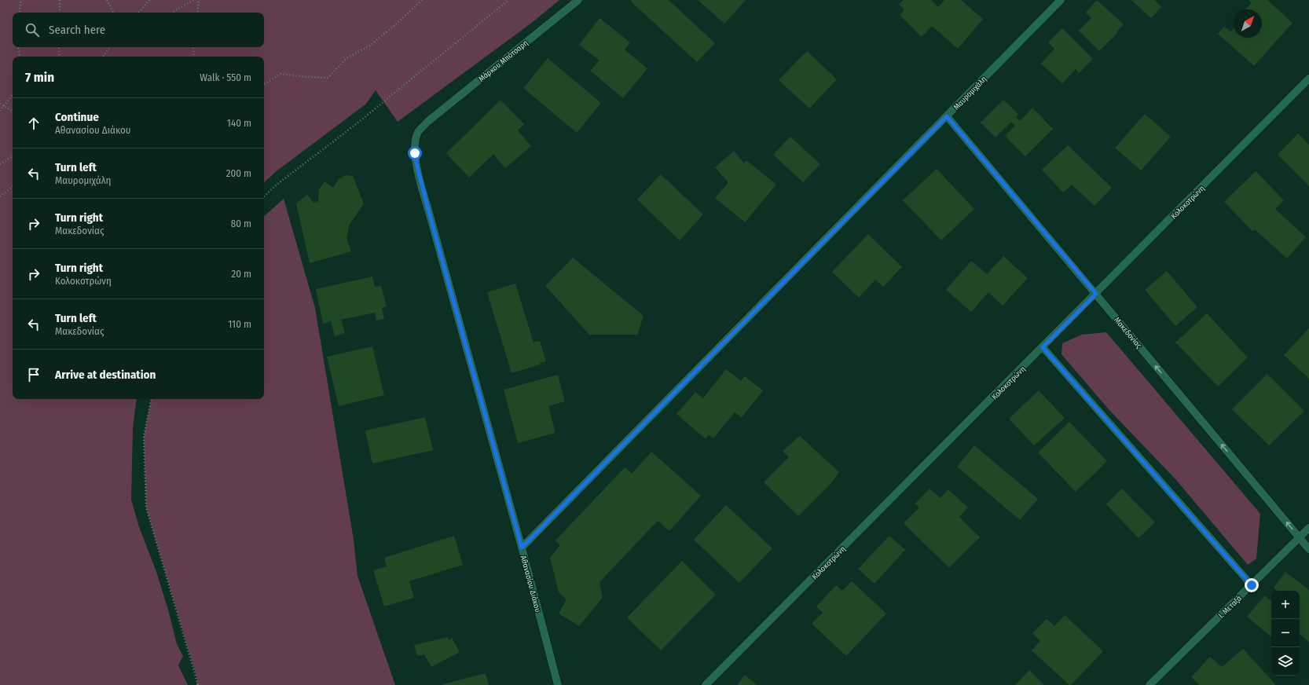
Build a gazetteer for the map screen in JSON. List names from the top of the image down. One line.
{"streets":{"street":["Μάρκου Μπότσαρη","Μαυρομιχάλη","Κολοκοτρώνη","Μακεδονίας","Αθανασίου Διάκου","Ι. Μεταξά"]},"crossings":[["Μάρκου Μπότσαρη","Αθανασίου Διάκου"],["Μαυρομιχάλη","Μακεδονίας"],["Μαυρομιχάλη","Αθανασίου Διάκου"],["Κολοκοτρώνη","Μακεδονίας"],["Μακεδονίας","Ι. Μεταξά"]],"north":"top right","page":{"search":"Search here","heading":["7 min","Walk · 550 m"],"list":[["Continue","Αθανασίου Διάκου","140 m"],["Turn left","Μαυρομιχάλη","200 m"],["Turn right","Μακεδονίας","80 m"],["Turn right","Κολοκοτρώνη","20 m"],["Turn left","Μακεδονίας","110 m"],"Arrive at destination"],"map_buttons":["+","−"]}}
